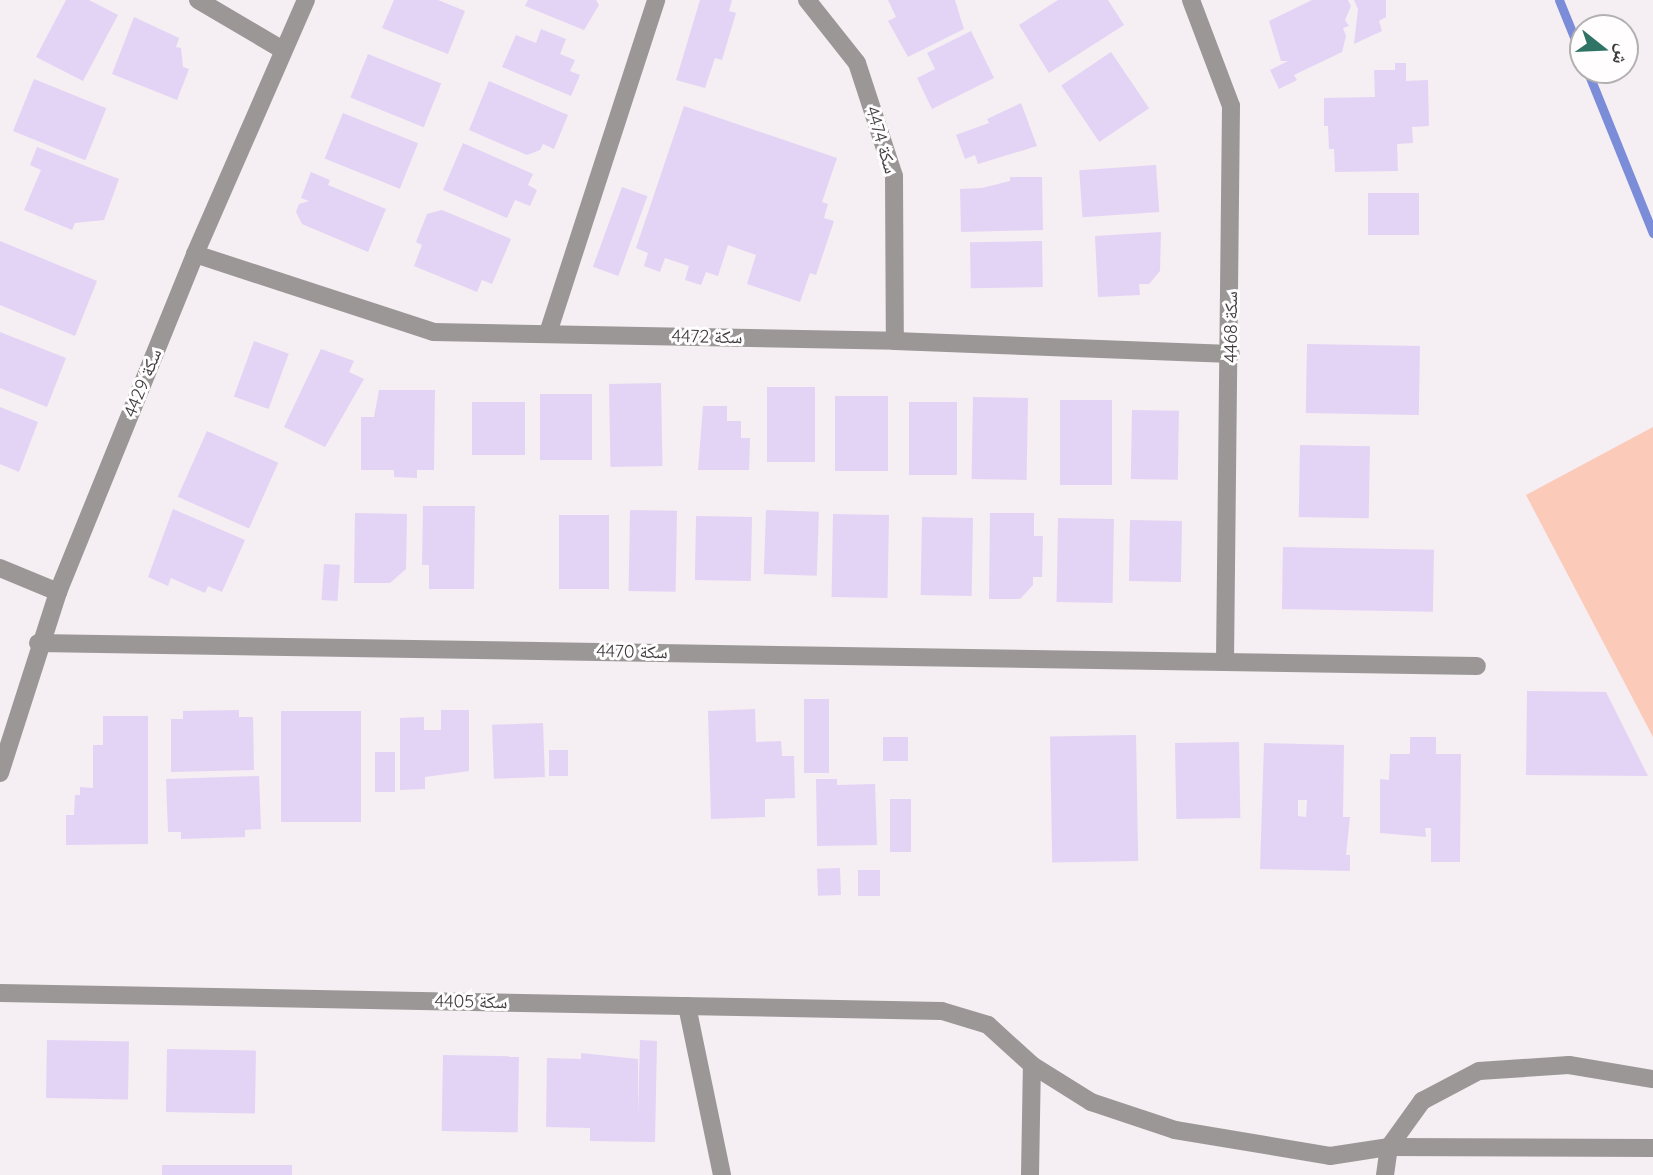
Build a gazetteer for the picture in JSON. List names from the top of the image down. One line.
{"streets":{"street":["سكة 4474","سكة 4468","سكة 4472","سكة 4429","سكة 4470","سكة 4405"]},"crossings":[["سكة 4474","سكة 4472"],["سكة 4468","سكة 4472"],["سكة 4468","سكة 4470"],["سكة 4472","سكة 4429"],["سكة 4429","سكة 4470"]],"north":"right"}
